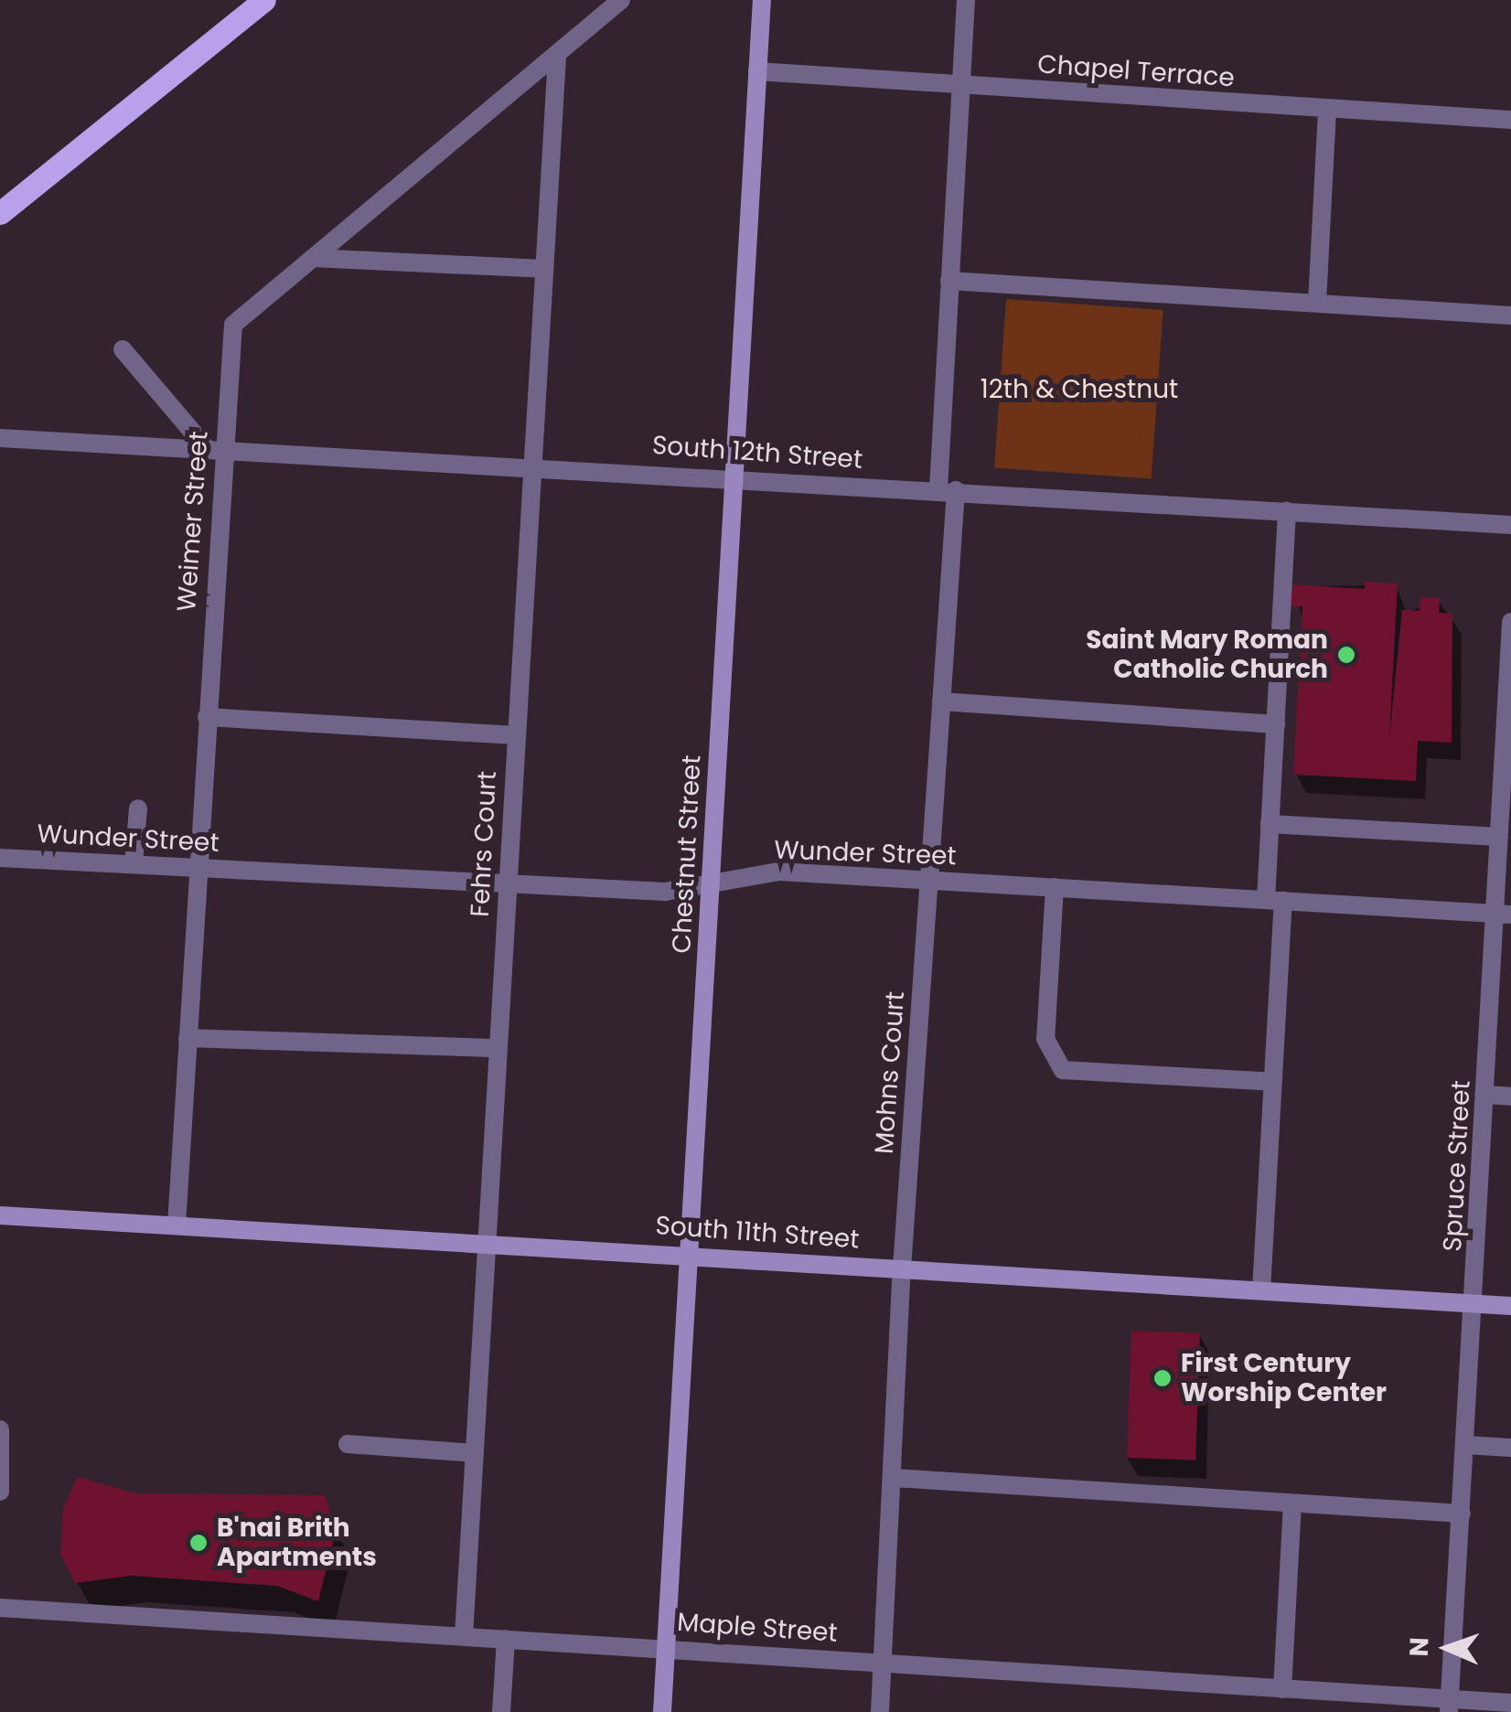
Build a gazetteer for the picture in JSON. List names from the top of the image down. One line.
{"streets":{"street":["Chapel Terrace","South 12th Street","Weimer Street","Wunder Street","Fehrs Court","Chestnut Street","Mohns Court","Spruce Street","South 11th Street","Maple Street"]},"crossings":[["Chapel Terrace","Chestnut Street"],["Chapel Terrace","Mohns Court"],["South 12th Street","Weimer Street"],["South 12th Street","Fehrs Court"],["South 12th Street","Chestnut Street"],["South 12th Street","Mohns Court"],["Weimer Street","Wunder Street"],["Weimer Street","Fehrs Court"],["Weimer Street","South 11th Street"],["Wunder Street","Fehrs Court"],["Wunder Street","Chestnut Street"],["Wunder Street","Mohns Court"],["Wunder Street","Spruce Street"],["Fehrs Court","South 11th Street"],["Fehrs Court","Maple Street"],["Chestnut Street","South 11th Street"],["Chestnut Street","Maple Street"],["Mohns Court","South 11th Street"],["Mohns Court","Maple Street"],["Spruce Street","South 11th Street"],["Spruce Street","Maple Street"]],"parks":["12th & Chestnut"],"places":["Saint Mary Roman Catholic Church","First Century Worship Center","B'nai Brith Apartments"],"north":"left"}
